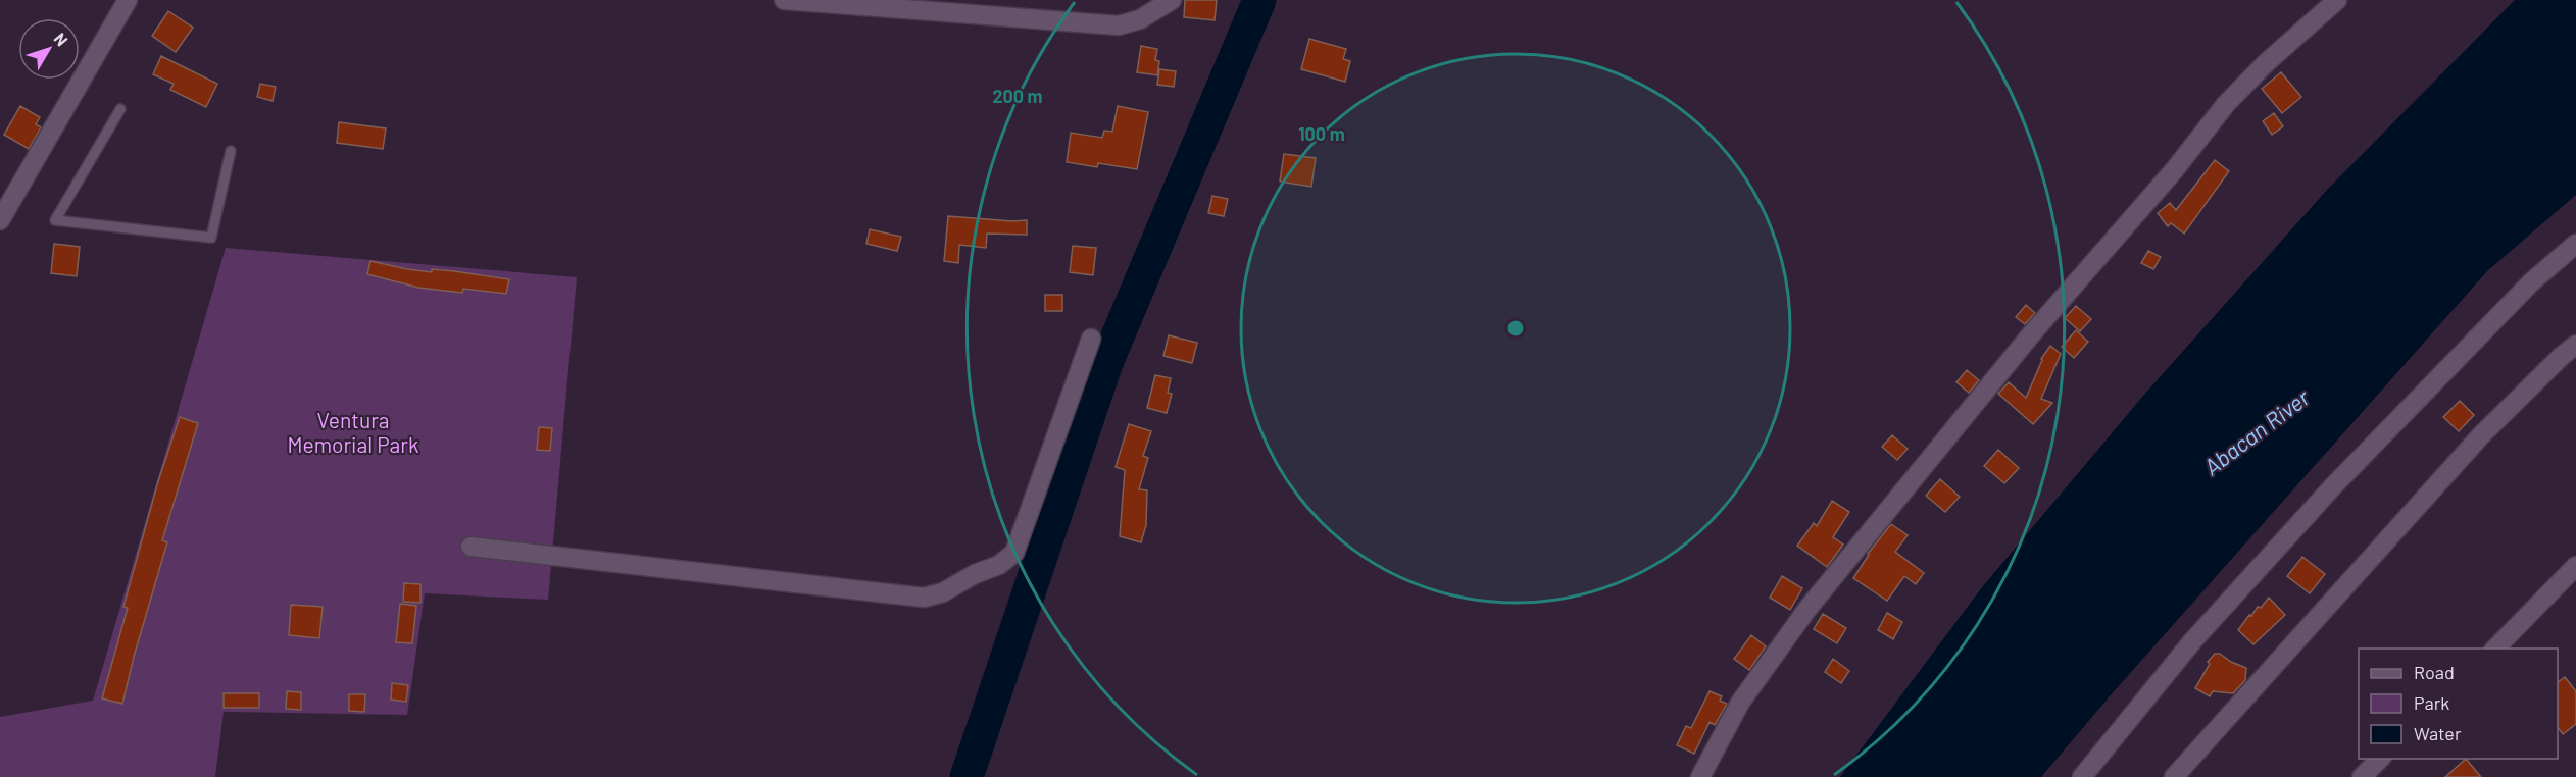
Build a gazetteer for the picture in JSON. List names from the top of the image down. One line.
{"water":["Abacan River"],"parks":["Ventura Memorial Park"],"legend":["Road","Park","Water"],"north":"top right","rings":["200 m","100 m"]}
